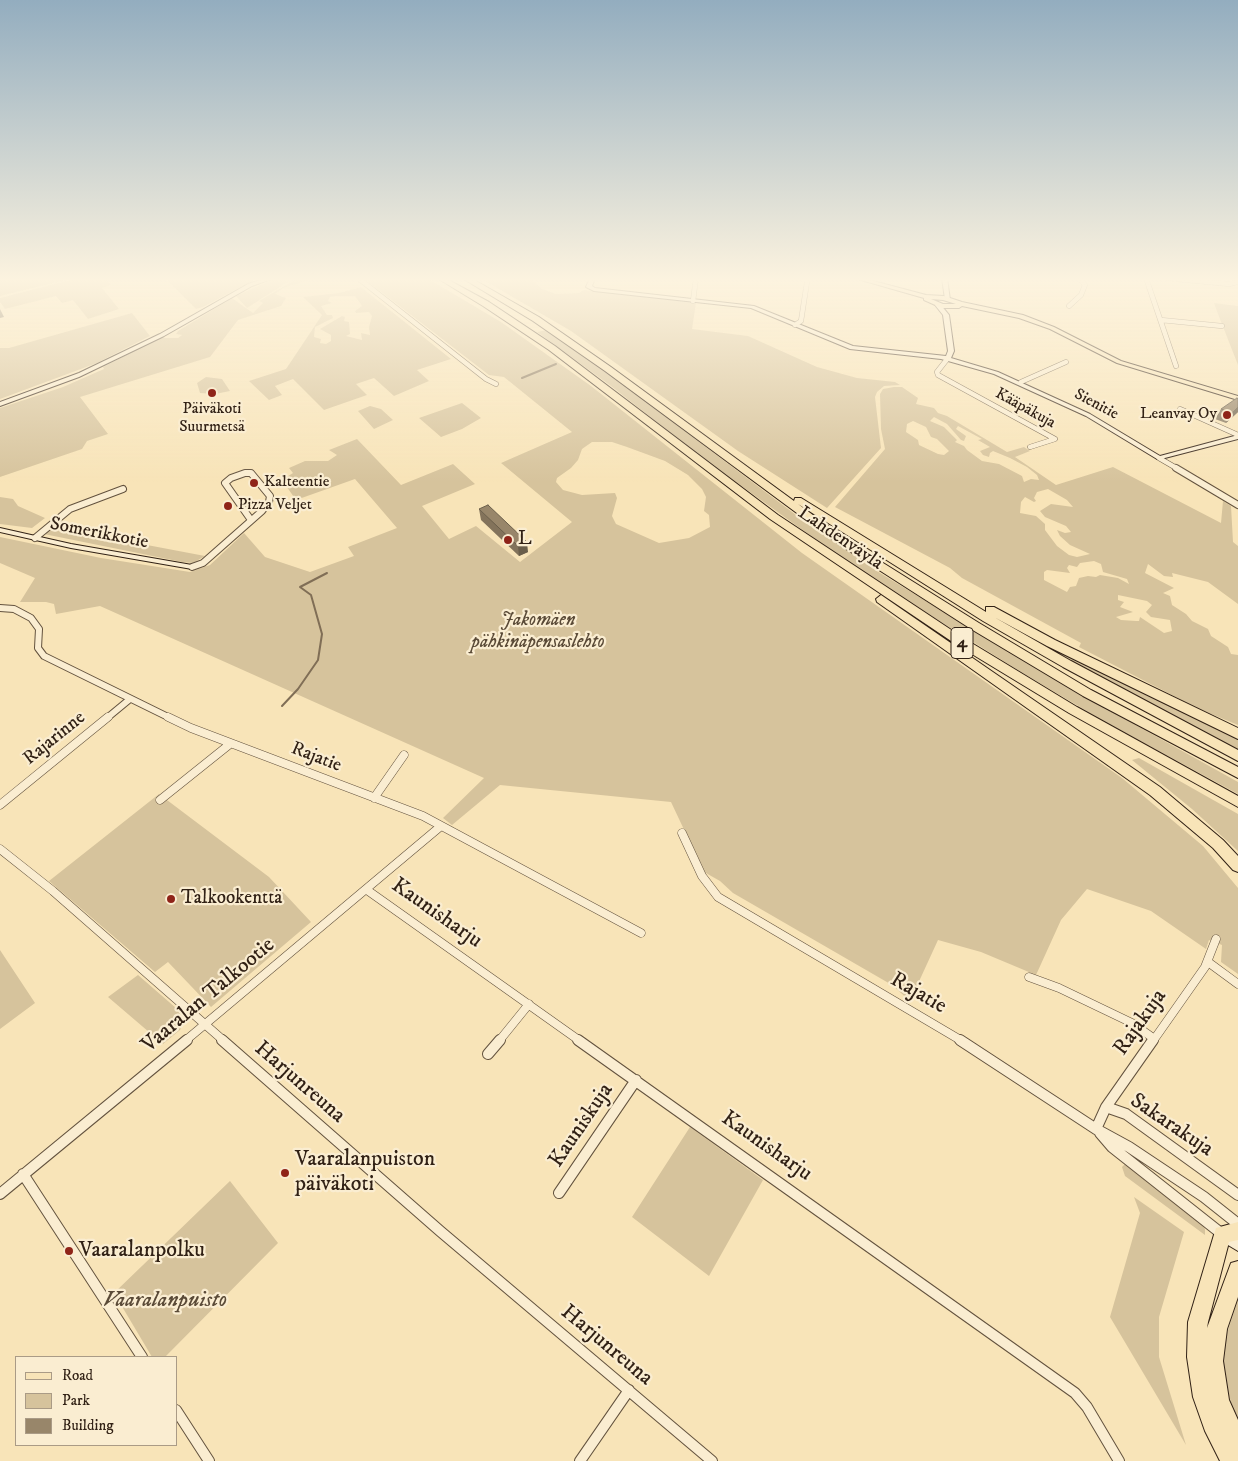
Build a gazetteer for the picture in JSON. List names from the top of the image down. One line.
{"streets":{"highway":["Lahdenväylä","4"],"street":["Sienitie","Kääpäkuja","Somerikkotie","Rajarinne","Rajatie","Kaunisharju","Vaaralan Talkootie","Rajakuja","Harjunreuna","Kauniskuja","Sakarakuja"]},"crossings":[["Sienitie","Kääpäkuja"],["Rajarinne","Rajatie"],["Rajatie","Vaaralan Talkootie"],["Rajatie","Rajakuja"],["Kaunisharju","Vaaralan Talkootie"],["Kaunisharju","Kauniskuja"],["Vaaralan Talkootie","Harjunreuna"],["Rajakuja","Sakarakuja"]],"parks":["Jakomäen pähkinäpensaslehto","Vaaralanpuisto"],"places":["Päiväkoti Suurmetsä","Leanvay Oy","Kalteentie","Pizza Veljet","L","Talkookenttä","Vaaralanpuiston päiväkoti","Vaaralanpolku"],"legend":["Road","Park","Building"]}
